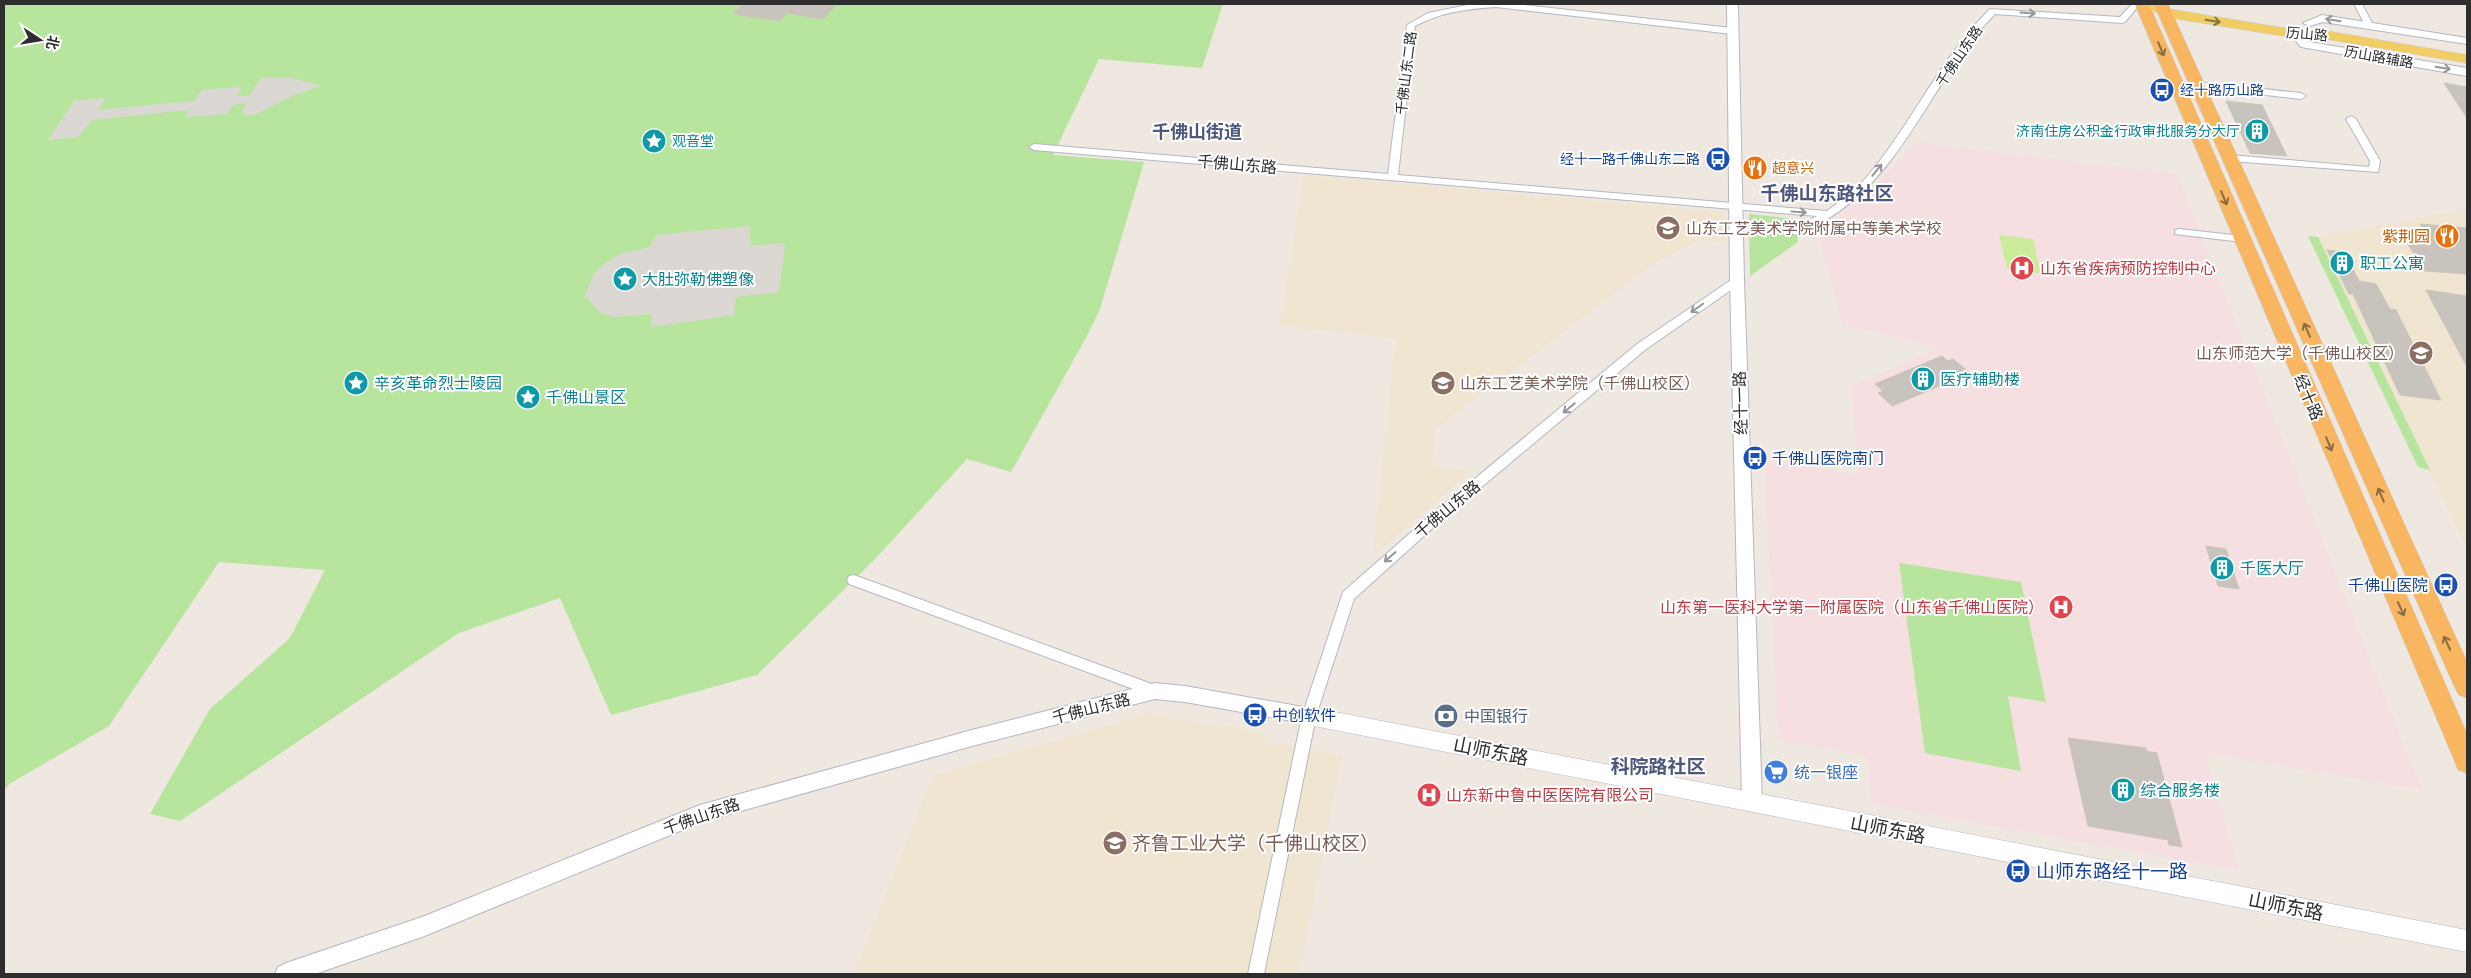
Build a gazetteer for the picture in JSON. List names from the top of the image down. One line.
{"streets":{"highway":["经十路"],"main road":["历山路","山师东路"],"street":["千佛山东路","历山路辅路","千佛山东二路","经十一路"]},"crossings":[["历山路","历山路辅路"],["历山路","经十路"],["千佛山东路","千佛山东二路"],["千佛山东路","经十一路"],["千佛山东路","山师东路"],["千佛山东二路","经十一路"],["经十一路","山师东路"]],"districts":["千佛山街道","千佛山东路社区","科院路社区"],"places":{"bus stop":["经十路历山路","经十一路千佛山东二路","千佛山医院南门","千佛山医院","中创软件","山师东路经十一路"],"building":["济南住房公积金行政审批服务分大厅","职工公寓","医疗辅助楼","千医大厅","综合服务楼"],"place":["观音堂","大肚弥勒佛塑像","辛亥革命烈士陵园","千佛山景区"],"restaurant":["超意兴","紫荆园"],"school or university":["山东工艺美术学院附属中等美术学校","山东师范大学（千佛山校区）","山东工艺美术学院（千佛山校区）","齐鲁工业大学（千佛山校区）"],"hospital":["山东省疾病预防控制中心","山东第一医科大学第一附属医院（山东省千佛山医院）","山东新中鲁中医医院有限公司"],"bank":["中国银行"],"supermarket":["统一银座"]},"north":"right"}
